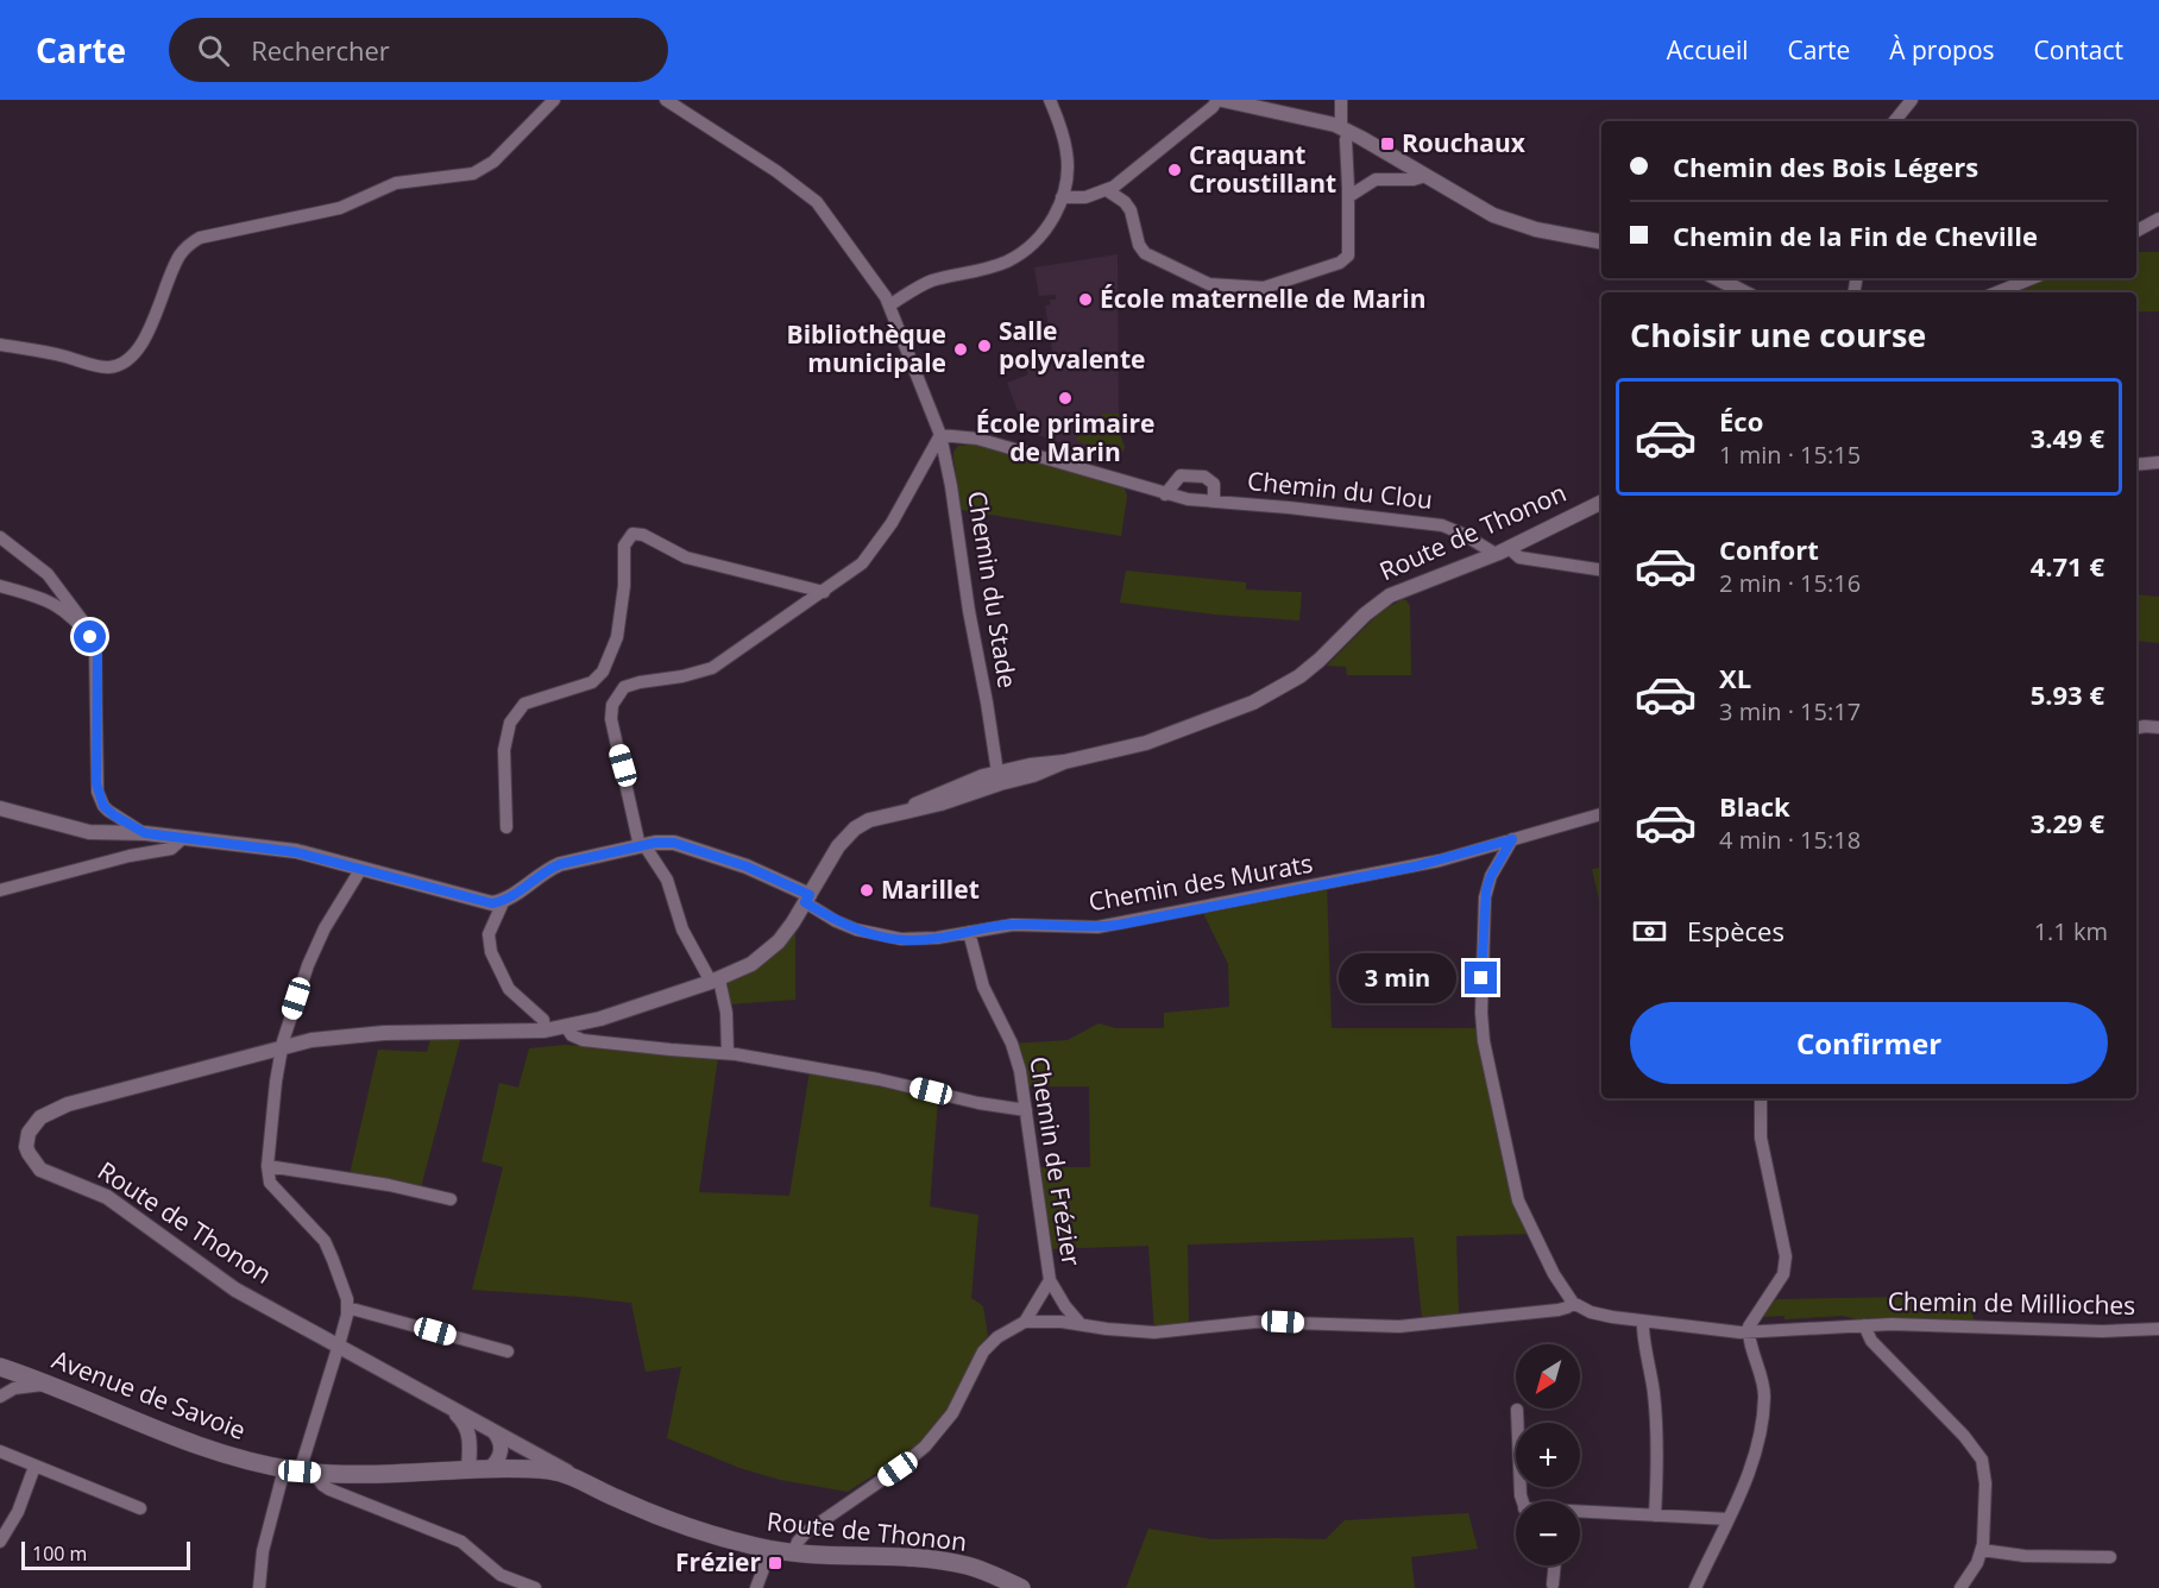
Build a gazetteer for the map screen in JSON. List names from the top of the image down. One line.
{"streets":{"main road":["Route de Thonon","Avenue de Savoie"],"street":["Chemin du Clou","Chemin du Stade","Chemin des Murats","Chemin de Frézier","Chemin de Millioches"]},"crossings":[["Chemin du Clou","Route de Thonon"],["Chemin du Clou","Chemin du Stade"],["Route de Thonon","Chemin du Stade"],["Route de Thonon","Chemin des Murats"],["Route de Thonon","Chemin de Frézier"],["Route de Thonon","Avenue de Savoie"],["Chemin des Murats","Chemin de Frézier"]],"places":{"transit":["Rouchaux","Frézier"],"other":["Craquant Croustillant","École maternelle de Marin","Salle polyvalente","Bibliothèque municipale","École primaire de Marin","Marillet"]},"scale_bar":"100 m","north":"bottom left","page":{"header":"Carte","search":"Rechercher","nav":["Accueil","Carte","À propos","Contact"],"banner":["Chemin des Bois Légers","Chemin de la Fin de Cheville"],"heading":"Choisir une course","list":[{"name":"Éco","note":"1 min · 15:15","value":"3.49 €"},{"name":"Confort","note":"2 min · 15:16","value":"4.71 €"},{"name":"XL","note":"3 min · 15:17","value":"5.93 €"},{"name":"Black","note":"4 min · 15:18","value":"3.29 €"}],"pay":["Espèces","1.1 km"],"bubble":"3 min","buttons":"Confirmer","map_buttons":["+","−"],"scale":"100 m"}}
